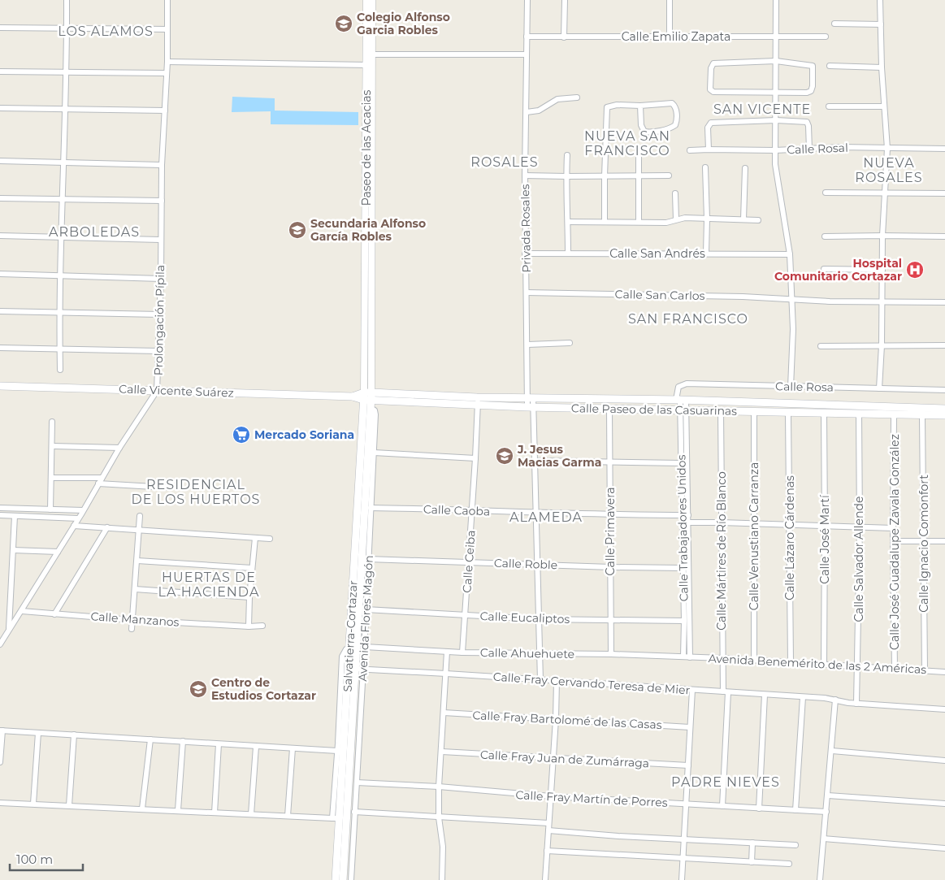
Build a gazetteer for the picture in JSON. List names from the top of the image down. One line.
{"streets":{"main road":["Calle Vicente Suárez","Calle Paseo de las Casuarinas","Salvatierra-Cortazar"],"street":["Calle Emilio Zapata","Paseo de las Acacias","Calle Rosal","Privada Rosales","Calle San Andrés","Calle San Carlos","Prolongación Pípila","Calle Rosa","Calle Caoba","Calle Trabajadores Unidos","Calle Primavera","Calle Venustiano Carranza","Calle Lázaro Cárdenas","Calle José Martí","Calle José Guadalupe Zavala González","Calle Ignacio Comonfort","Calle Mártires de Río Blanco","Calle Salvador Allende","Calle Ceiba","Calle Roble","Calle Eucaliptos","Avenida Flores Magón","Calle Manzanos","Calle Ahuehuete","Avenida Benemérito de las 2 Américas","Calle Fray Cervando Teresa de Mier","Calle Fray Bartolomé de las Casas","Calle Fray Juan de Zumárraga","Calle Fray Martín de Porres"]},"crossings":[["Calle Emilio Zapata","Privada Rosales"],["Paseo de las Acacias","Calle Vicente Suárez"],["Paseo de las Acacias","Calle Paseo de las Casuarinas"],["Paseo de las Acacias","Avenida Flores Magón"],["Paseo de las Acacias","Salvatierra-Cortazar"],["Privada Rosales","Calle San Andrés"],["Privada Rosales","Calle San Carlos"],["Privada Rosales","Calle Paseo de las Casuarinas"],["Privada Rosales","Calle Caoba"],["Privada Rosales","Calle Roble"],["Privada Rosales","Calle Eucaliptos"],["Privada Rosales","Calle Ahuehuete"],["Privada Rosales","Calle Fray Cervando Teresa de Mier"],["Prolongación Pípila","Calle Vicente Suárez"],["Prolongación Pípila","Calle Manzanos"],["Calle Rosa","Calle Paseo de las Casuarinas"],["Calle Rosa","Calle Trabajadores Unidos"],["Calle Vicente Suárez","Calle Paseo de las Casuarinas"],["Calle Vicente Suárez","Avenida Flores Magón"],["Calle Vicente Suárez","Salvatierra-Cortazar"],["Calle Paseo de las Casuarinas","Calle Trabajadores Unidos"],["Calle Paseo de las Casuarinas","Calle Primavera"],["Calle Paseo de las Casuarinas","Calle Venustiano Carranza"],["Calle Paseo de las Casuarinas","Calle Lázaro Cárdenas"],["Calle Paseo de las Casuarinas","Calle José Martí"],["Calle Paseo de las Casuarinas","Calle José Guadalupe Zavala González"],["Calle Paseo de las Casuarinas","Calle Ignacio Comonfort"],["Calle Paseo de las Casuarinas","Calle Mártires de Río Blanco"],["Calle Paseo de las Casuarinas","Calle Salvador Allende"],["Calle Paseo de las Casuarinas","Calle Ceiba"],["Calle Paseo de las Casuarinas","Avenida Flores Magón"],["Calle Paseo de las Casuarinas","Salvatierra-Cortazar"],["Calle Caoba","Calle Trabajadores Unidos"],["Calle Caoba","Calle Primavera"],["Calle Caoba","Calle Ceiba"],["Calle Caoba","Avenida Flores Magón"],["Calle Trabajadores Unidos","Calle Roble"],["Calle Trabajadores Unidos","Calle Eucaliptos"],["Calle Trabajadores Unidos","Calle Ahuehuete"],["Calle Trabajadores Unidos","Avenida Benemérito de las 2 Américas"],["Calle Primavera","Calle Roble"],["Calle Primavera","Calle Eucaliptos"],["Calle Primavera","Calle Ahuehuete"],["Calle Venustiano Carranza","Avenida Benemérito de las 2 Américas"],["Calle Lázaro Cárdenas","Avenida Benemérito de las 2 Américas"],["Calle José Martí","Avenida Benemérito de las 2 Américas"],["Calle José Guadalupe Zavala González","Avenida Benemérito de las 2 Américas"],["Calle Ignacio Comonfort","Avenida Benemérito de las 2 Américas"],["Calle Mártires de Río Blanco","Avenida Benemérito de las 2 Américas"],["Calle Mártires de Río Blanco","Calle Fray Cervando Teresa de Mier"],["Calle Mártires de Río Blanco","Calle Fray Martín de Porres"],["Calle Salvador Allende","Avenida Benemérito de las 2 Américas"],["Calle Salvador Allende","Calle Fray Cervando Teresa de Mier"],["Calle Ceiba","Calle Roble"],["Calle Ceiba","Calle Eucaliptos"],["Calle Ceiba","Calle Ahuehuete"],["Calle Roble","Avenida Flores Magón"],["Calle Eucaliptos","Avenida Flores Magón"],["Avenida Flores Magón","Salvatierra-Cortazar"],["Avenida Flores Magón","Calle Ahuehuete"],["Avenida Flores Magón","Calle Fray Cervando Teresa de Mier"],["Avenida Flores Magón","Calle Fray Martín de Porres"],["Salvatierra-Cortazar","Calle Fray Cervando Teresa de Mier"],["Calle Ahuehuete","Avenida Benemérito de las 2 Américas"]],"districts":["LOS ALAMOS","SAN VICENTE","NUEVA SAN FRANCISCO","ROSALES","NUEVA ROSALES","ARBOLEDAS","SAN FRANCISCO","RESIDENCIAL DE LOS HUERTOS","ALAMEDA","HUERTAS DE LA HACIENDA","PADRE NIEVES"],"places":{"school or university":["Colegio Alfonso Garcia Robles","Secundaria Alfonso García Robles","J. Jesus Macias Garma","Centro de Estudios Cortazar"],"hospital":["Hospital Comunitario Cortazar"],"supermarket":["Mercado Soriana"]},"scale_bar":"100 m"}
